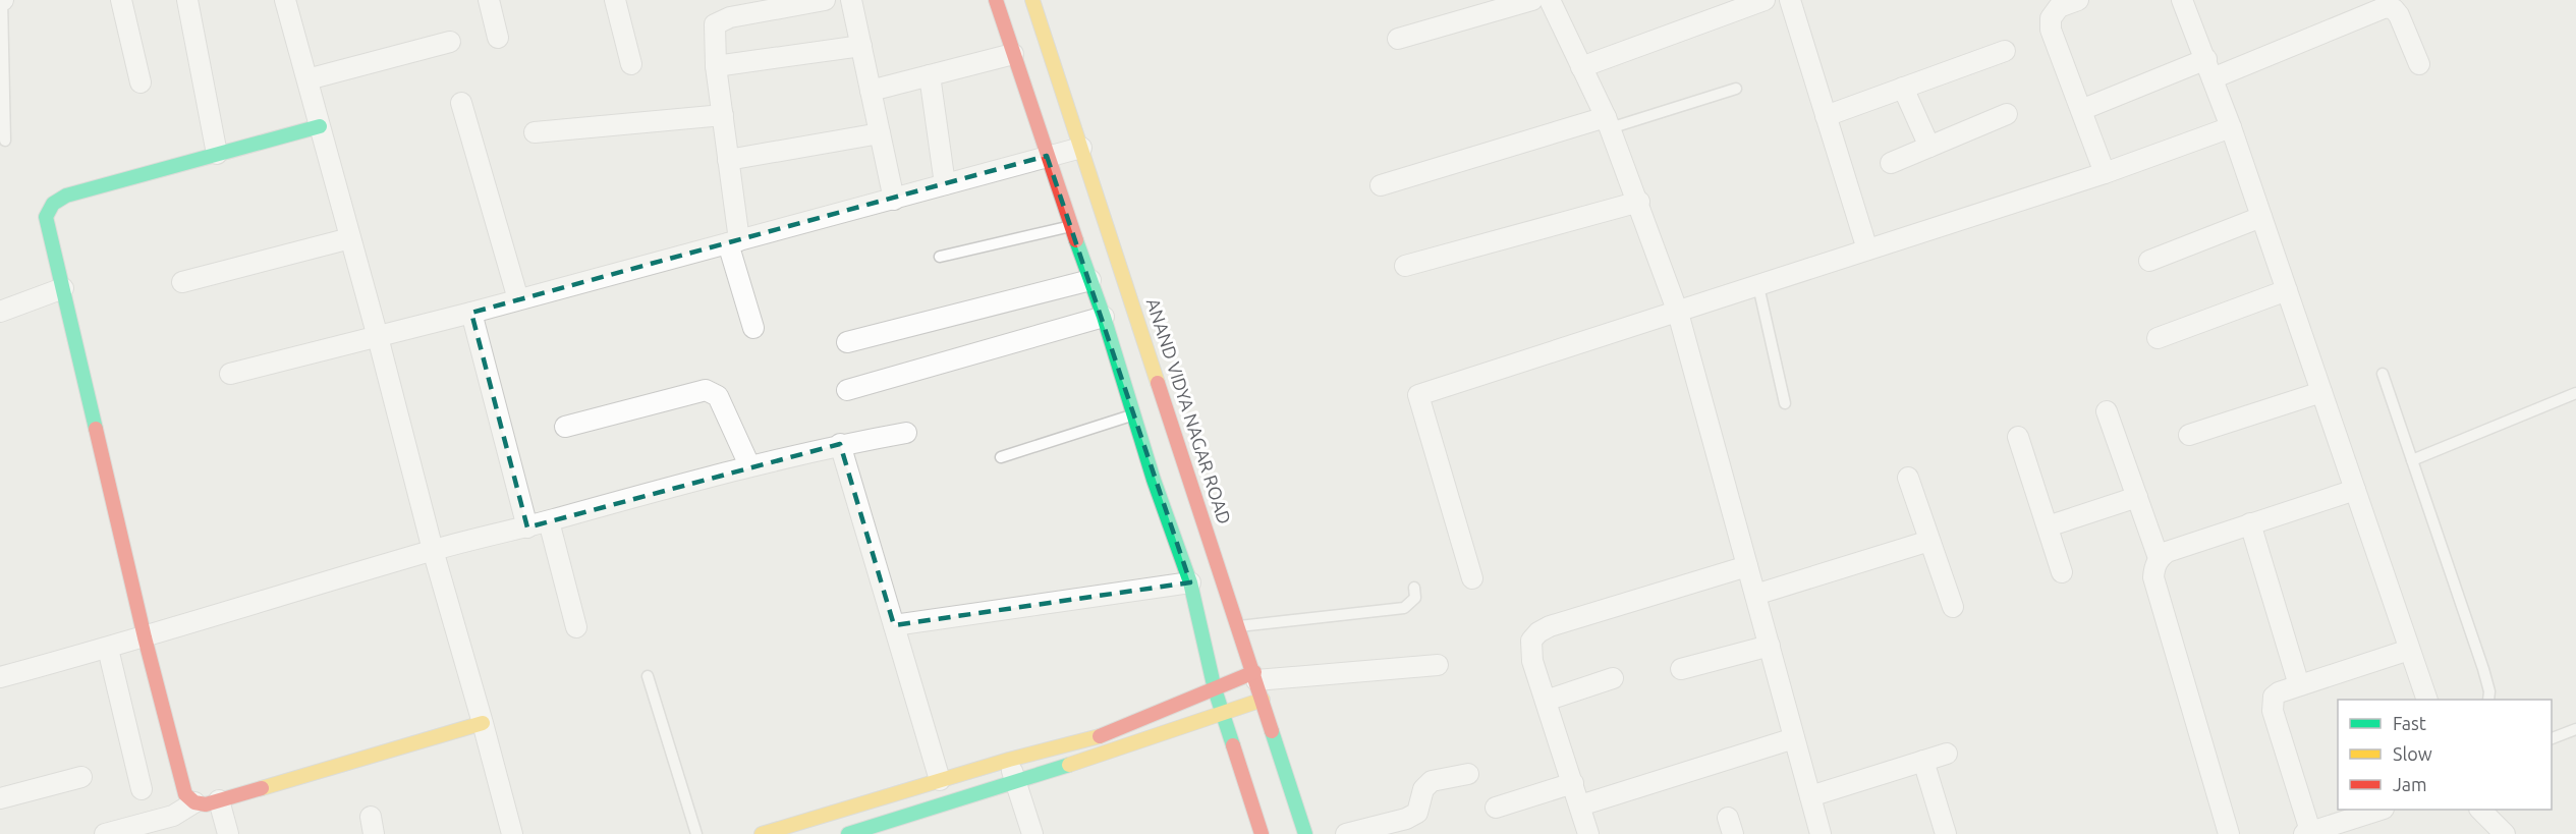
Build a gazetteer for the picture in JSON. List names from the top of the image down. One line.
{"streets":{"street":["ANAND VIDYA NAGAR ROAD"]},"legend":["Fast","Slow","Jam"]}
